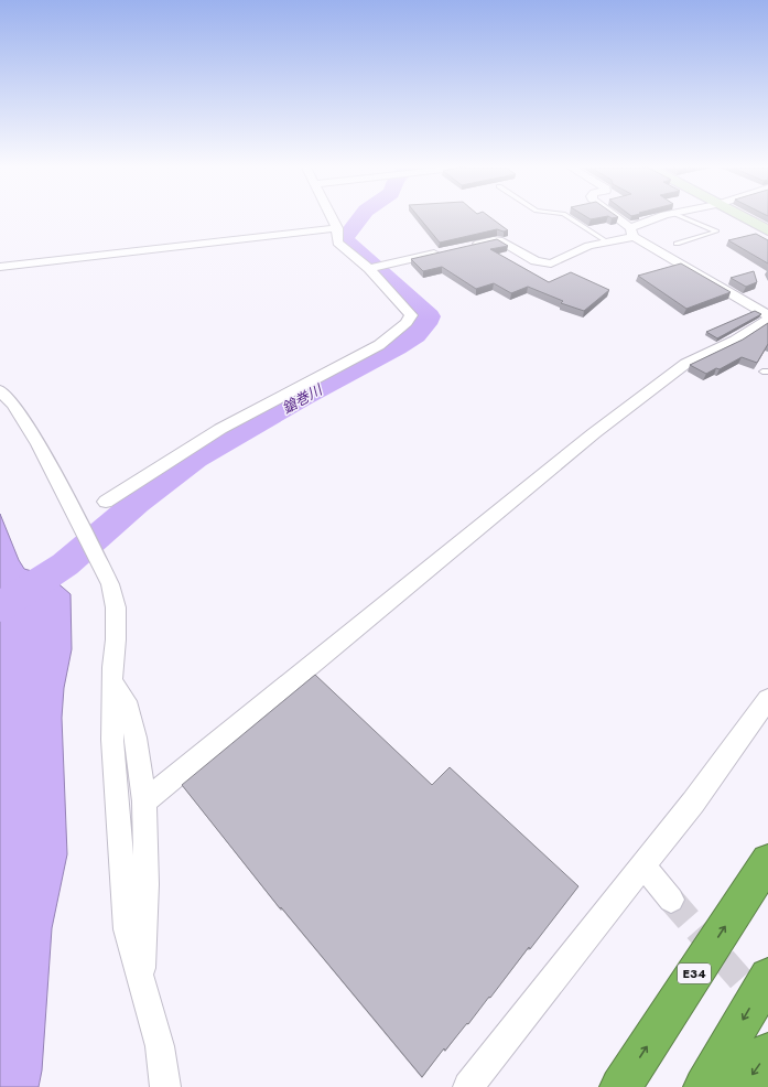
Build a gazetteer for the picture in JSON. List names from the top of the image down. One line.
{"streets":{"highway":["E34"]},"water":["鎗巻川"]}
